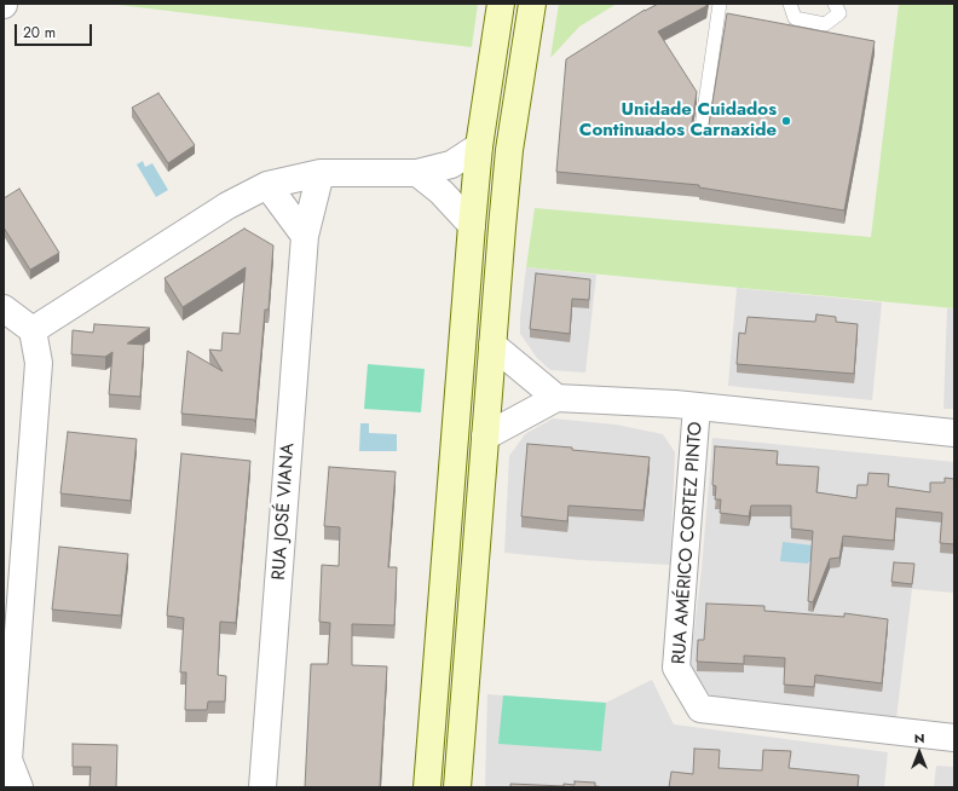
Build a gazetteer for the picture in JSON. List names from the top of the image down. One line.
{"streets":{"street":["RUA JOSÉ VIANA","RUA AMÉRICO CORTEZ PINTO"]},"places":["Unidade Cuidados Continuados Carnaxide"],"scale_bar":"20 m","north":"top"}
